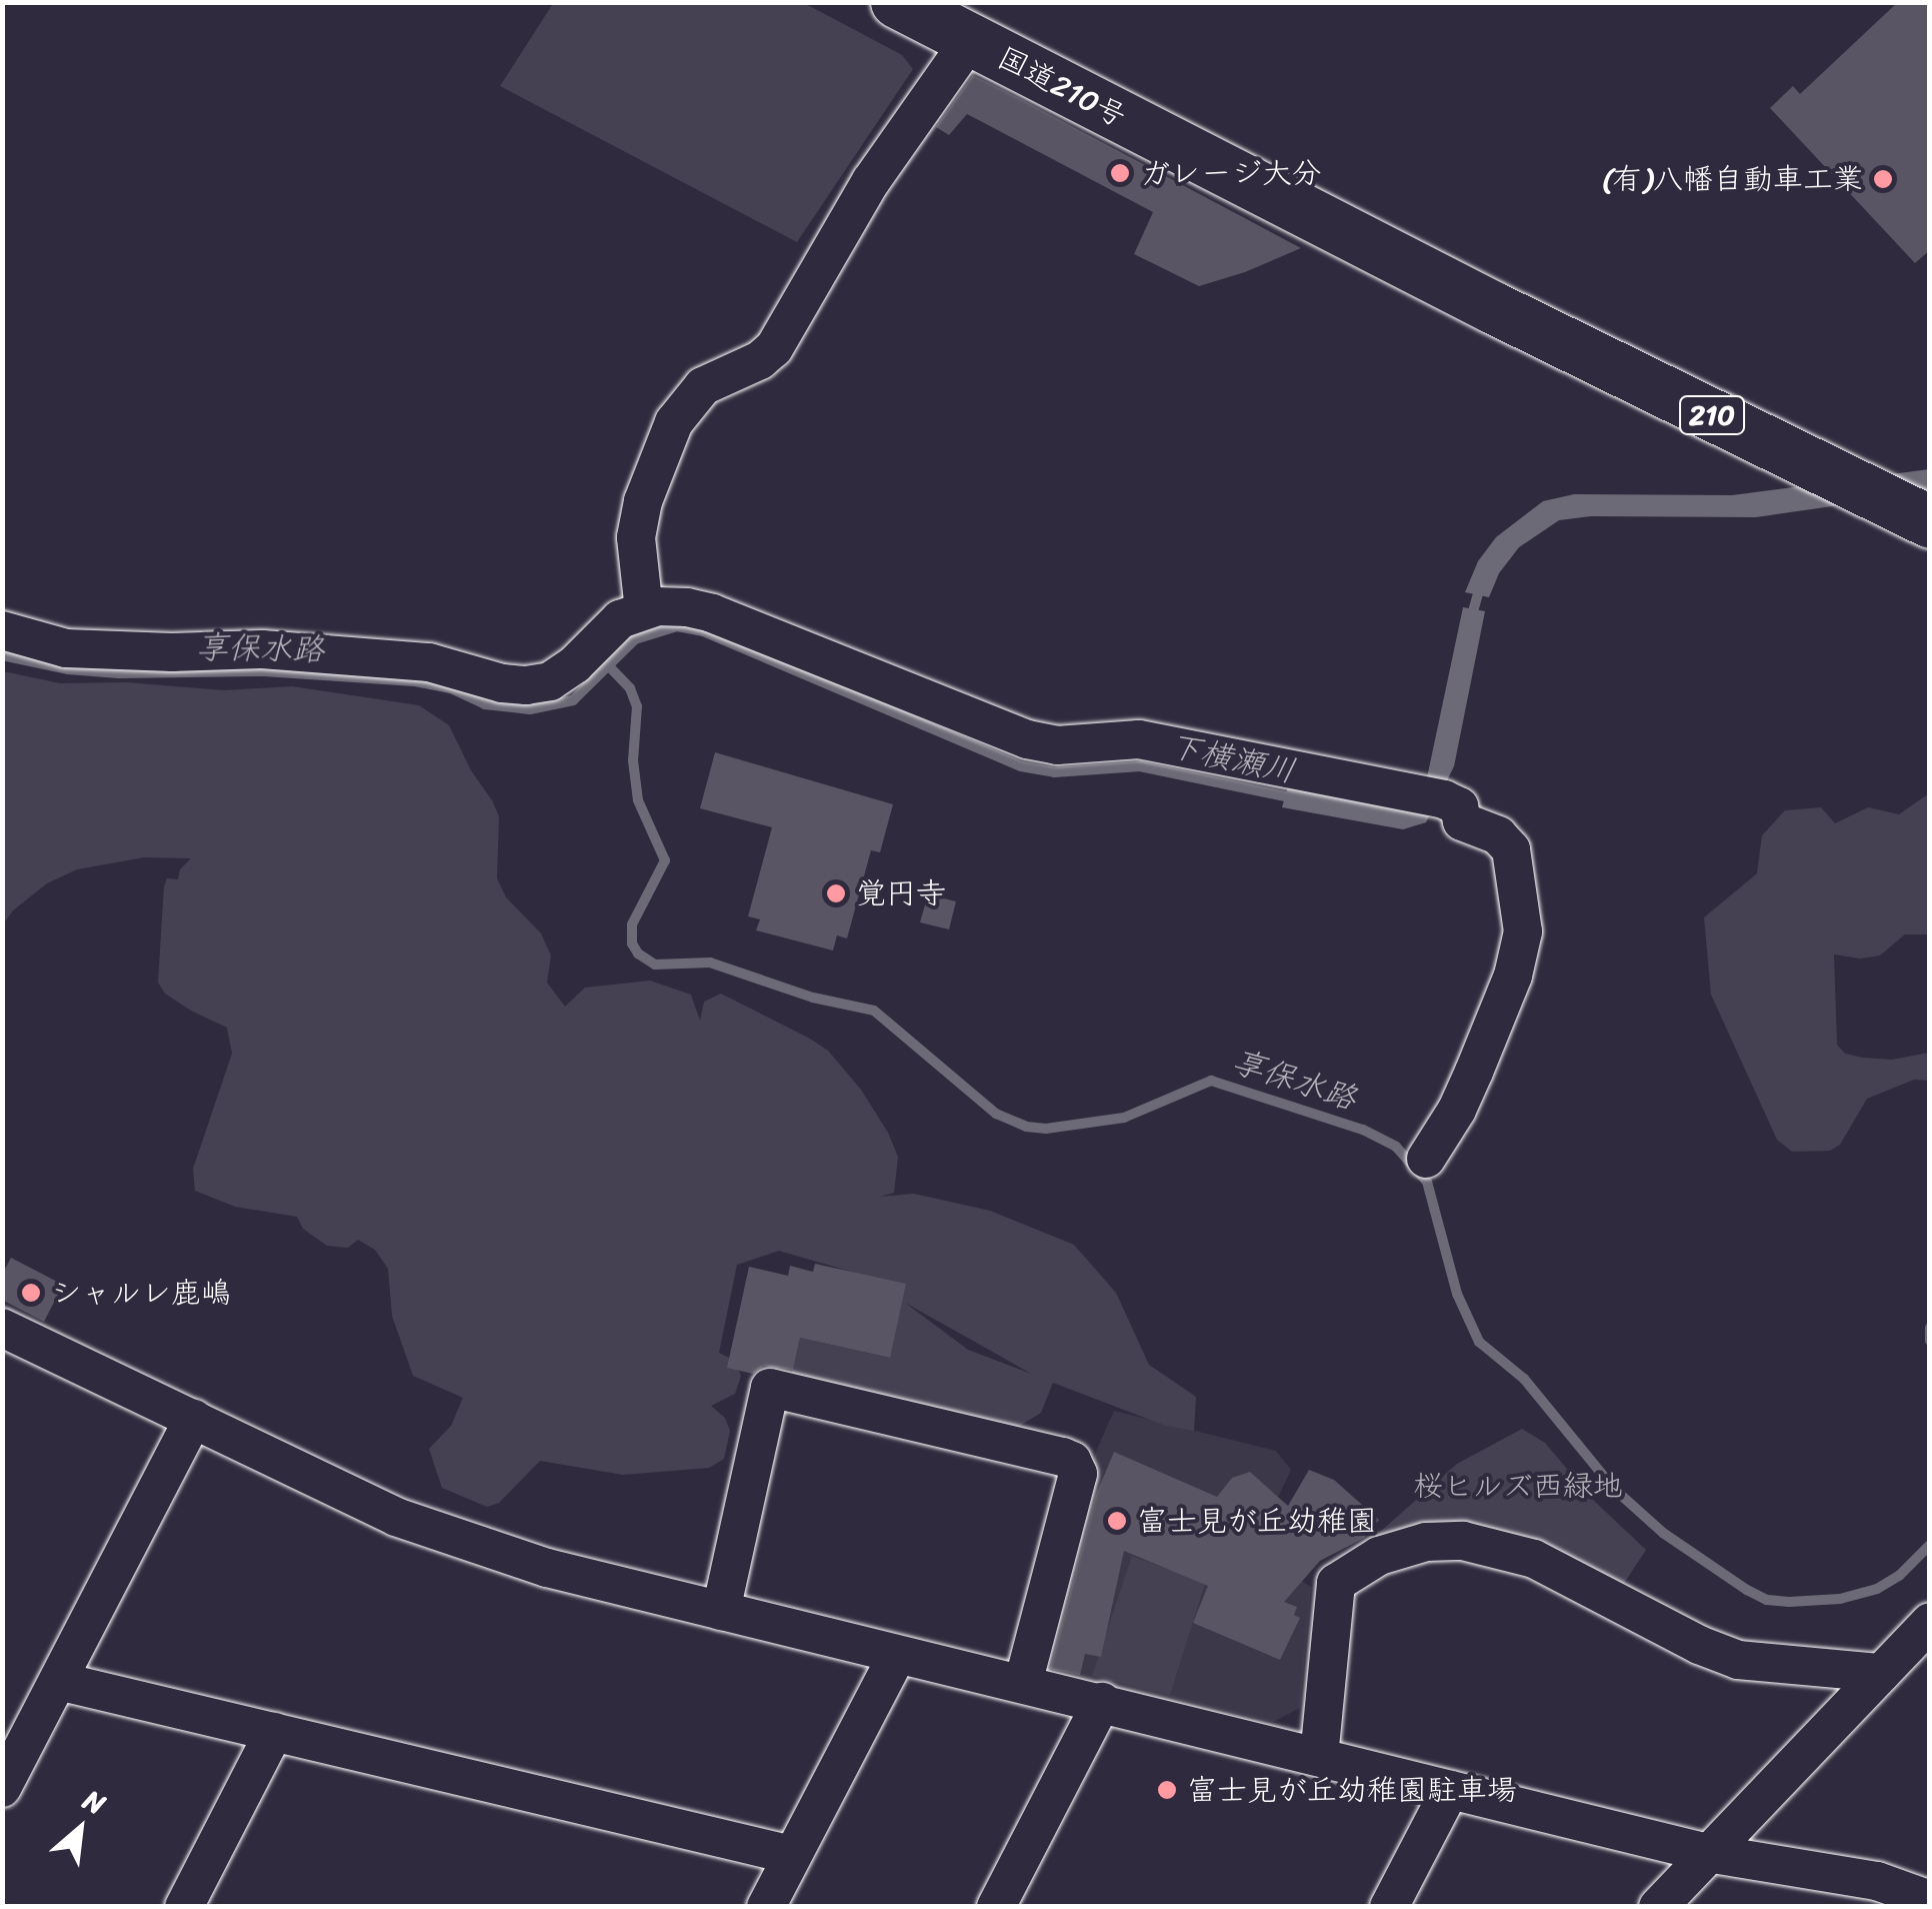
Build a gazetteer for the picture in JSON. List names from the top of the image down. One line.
{"streets":{"highway":["国道210号","210"]},"water":["享保水路","下横瀬川"],"parks":["桜ヒルズ西緑地"],"places":["ガレージ大分","(有)八幡自動車工業","覚円寺","シャルレ鹿嶋","富士見が丘幼稚園","富士見が丘幼稚園駐車場"],"north":"top right"}
